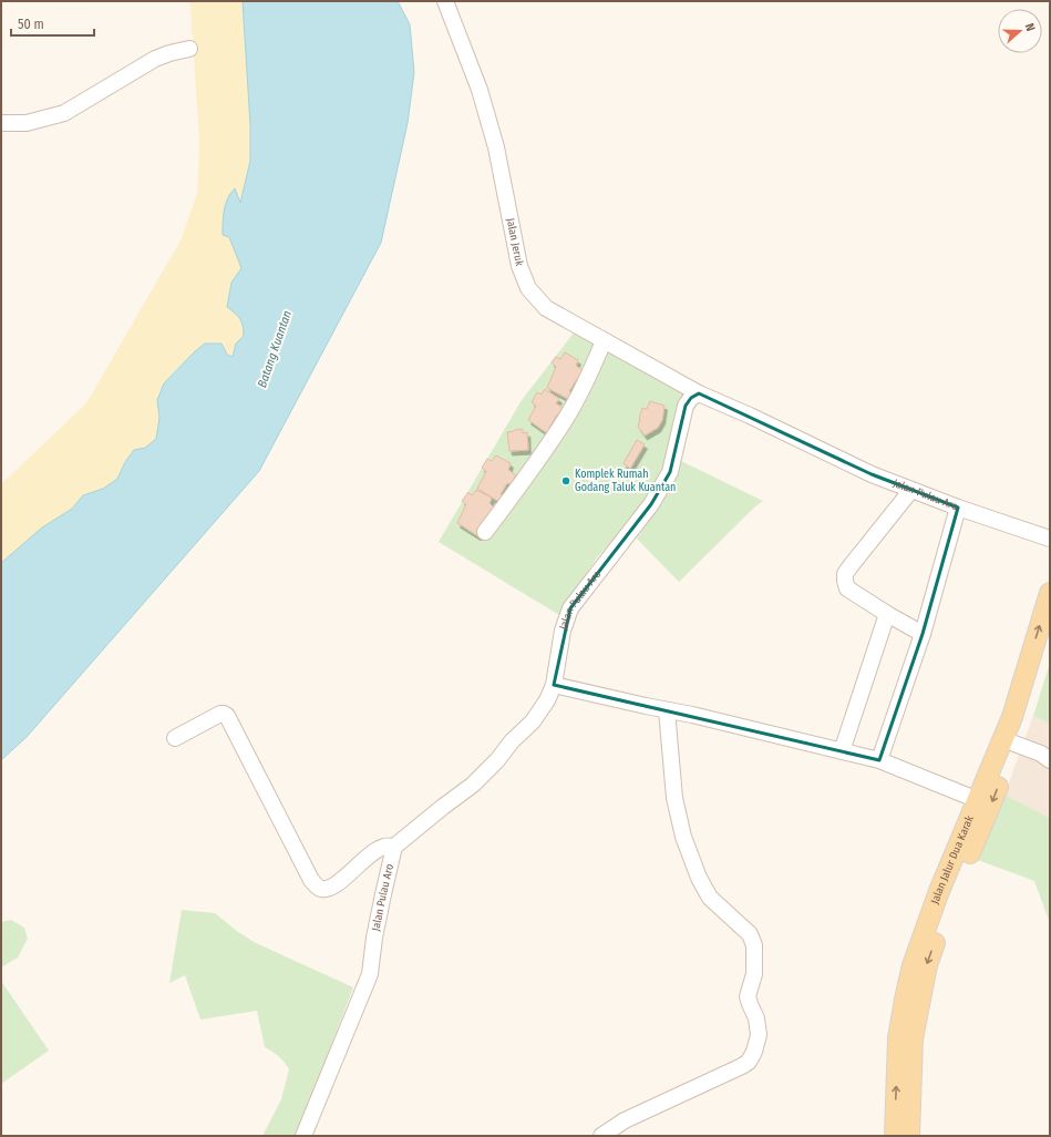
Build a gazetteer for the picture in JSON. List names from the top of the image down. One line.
{"streets":{"main road":["Jalan Jalur Dua Karak"],"street":["Jalan Jeruk","Jalan Pulau Aro"]},"crossings":[["Jalan Jeruk","Jalan Pulau Aro"]],"water":["Batang Kuantan"],"places":["Komplek Rumah Godang Taluk Kuantan"],"scale_bar":"50 m","north":"right"}
